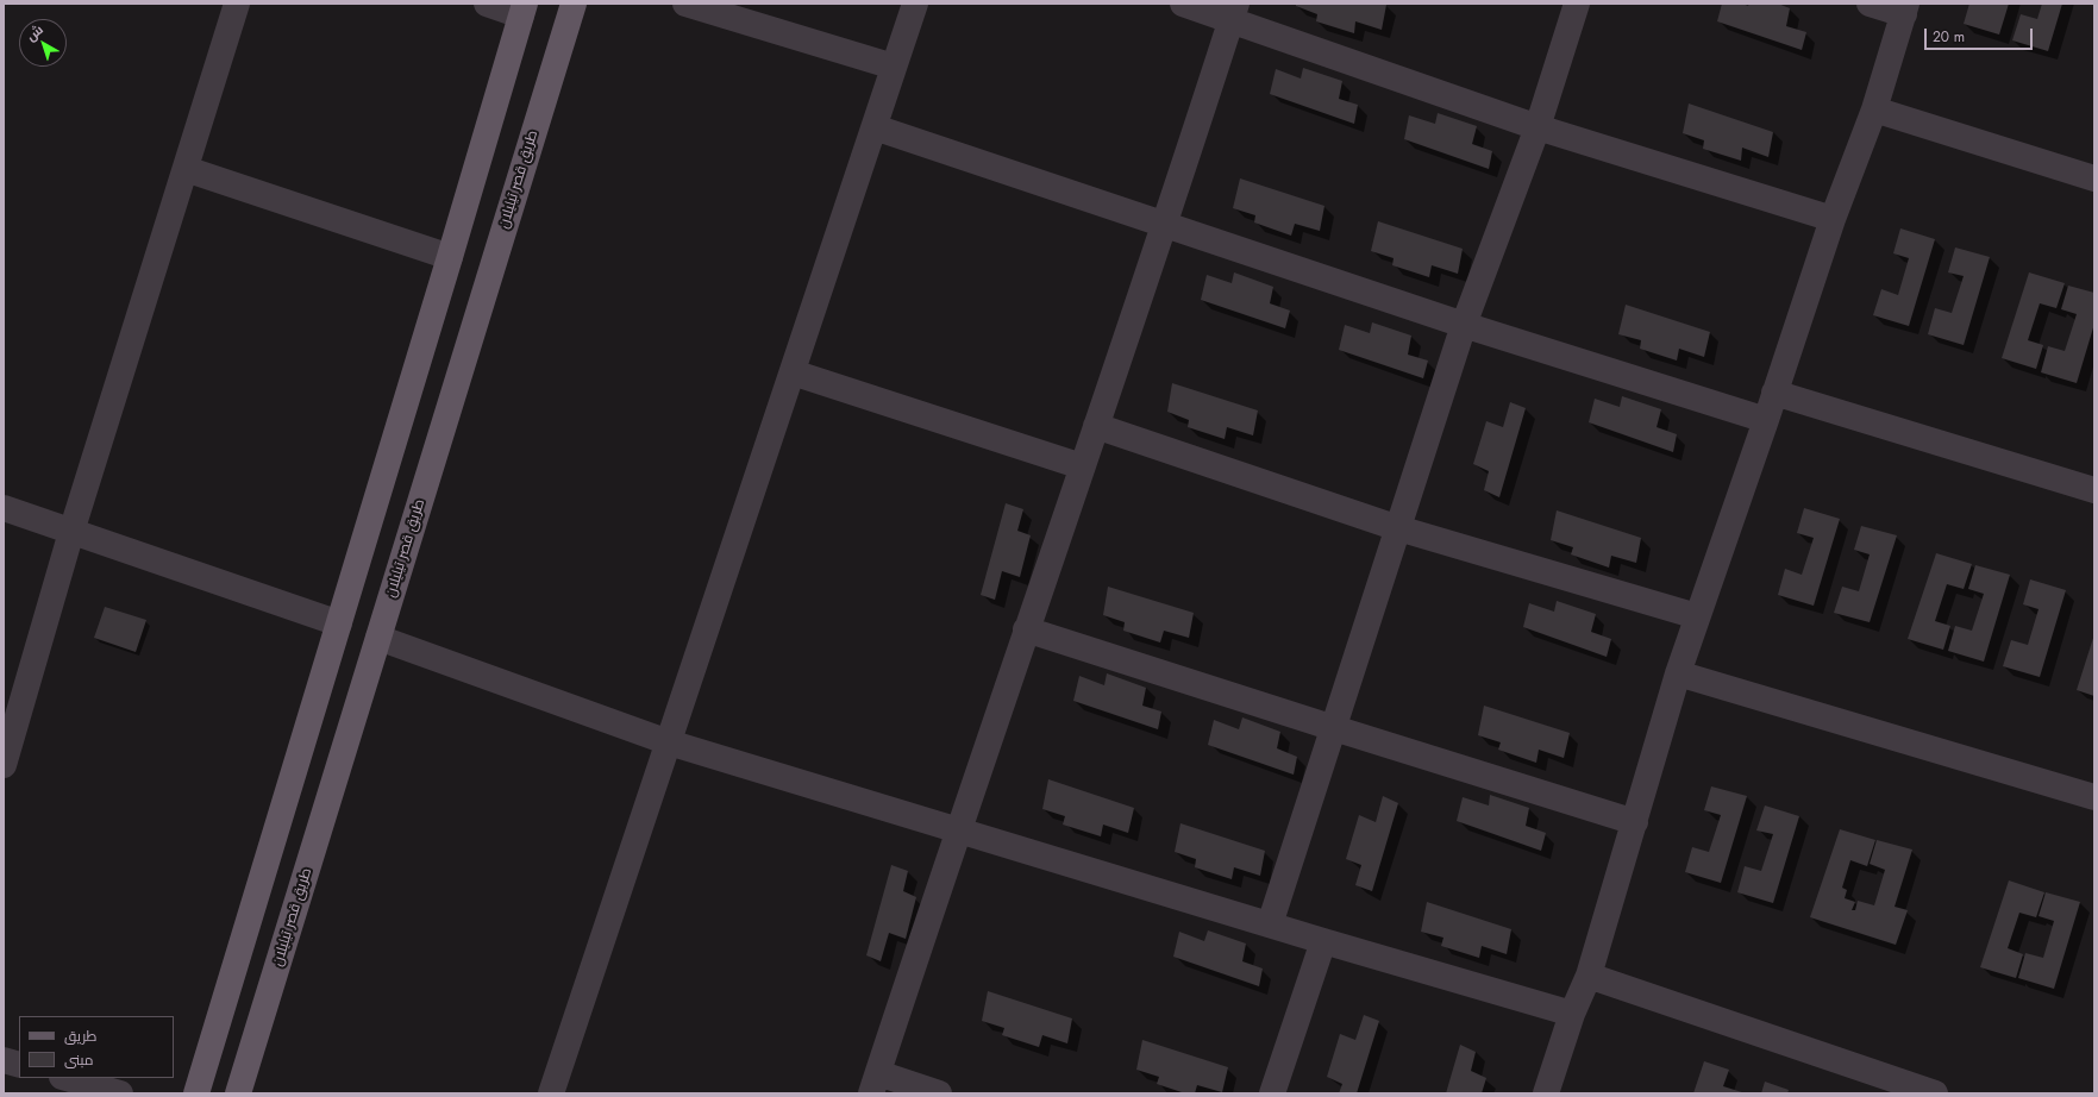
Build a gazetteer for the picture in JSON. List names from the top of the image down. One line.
{"streets":{"main road":["طريق قصر تيليلان"]},"legend":["طريق","مبنى"],"scale_bar":"20 m","north":"top left"}
